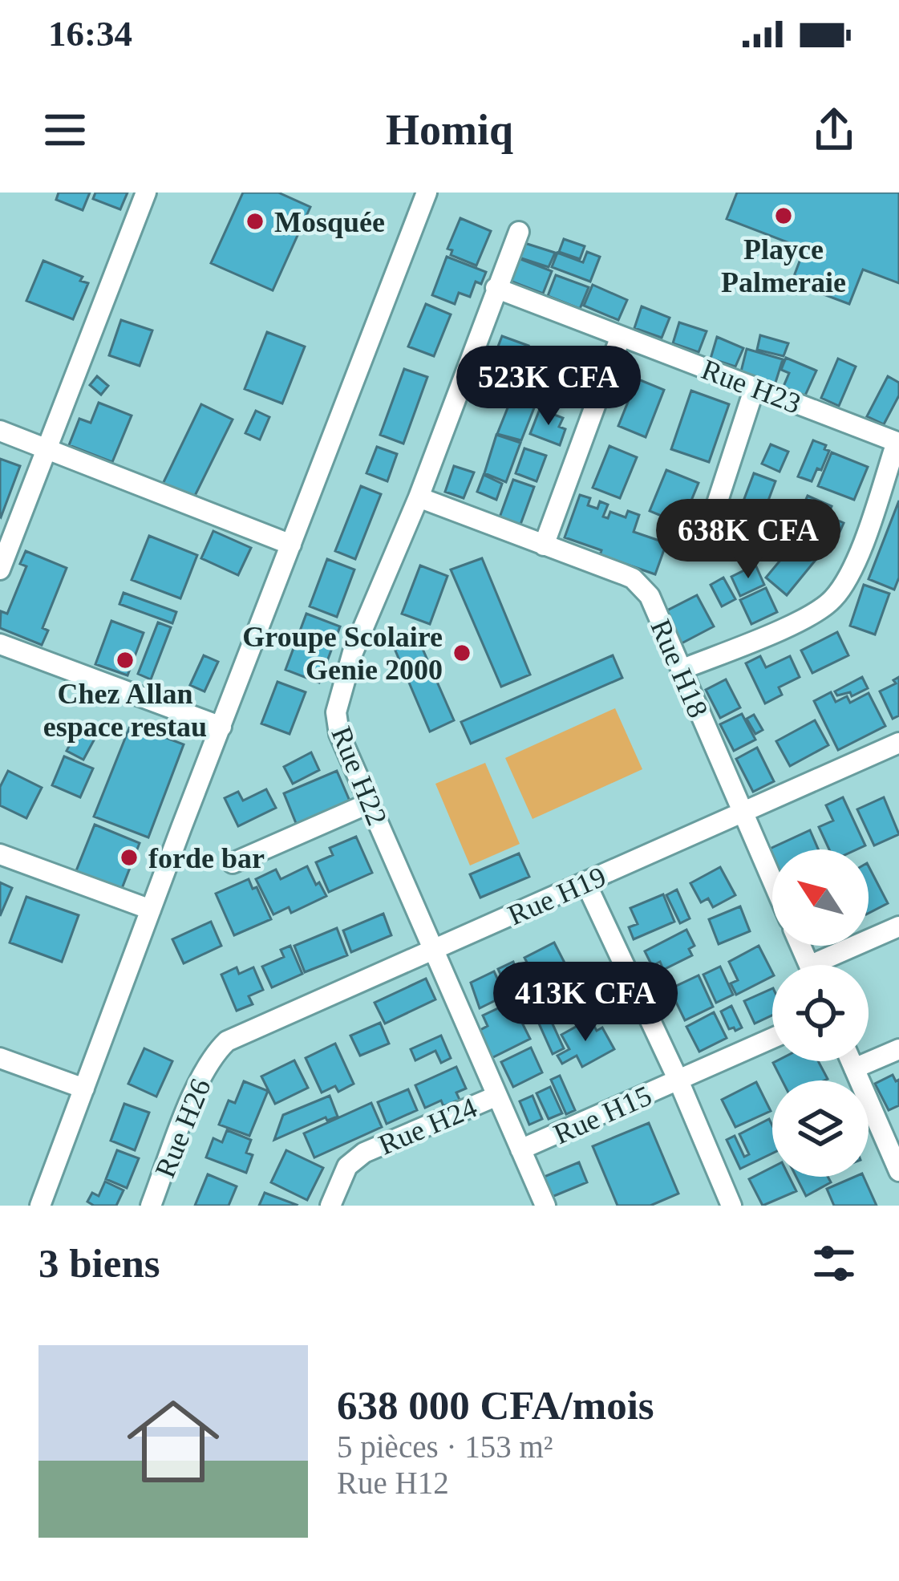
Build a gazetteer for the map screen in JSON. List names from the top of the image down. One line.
{"streets":{"street":["Rue H23","Rue H18","Rue H22","Rue H19","Rue H15","Rue H24","Rue H26"]},"crossings":[["Rue H23","Rue H22"],["Rue H18","Rue H22"],["Rue H18","Rue H19"],["Rue H22","Rue H19"],["Rue H22","Rue H15"],["Rue H22","Rue H24"],["Rue H19","Rue H26"]],"places":["Playce Palmeraie","Mosquée","Groupe Scolaire Genie 2000","Chez Allan espace restau","forde bar"],"north":"top left","page":{"status":"16:34","header":"Homiq","price":["523K CFA","638K CFA","413K CFA"],"heading":"3 biens","list":[{"name":"638 000 CFA/mois","note":"5 pièces · 153 m² · Rue H12"}]}}
